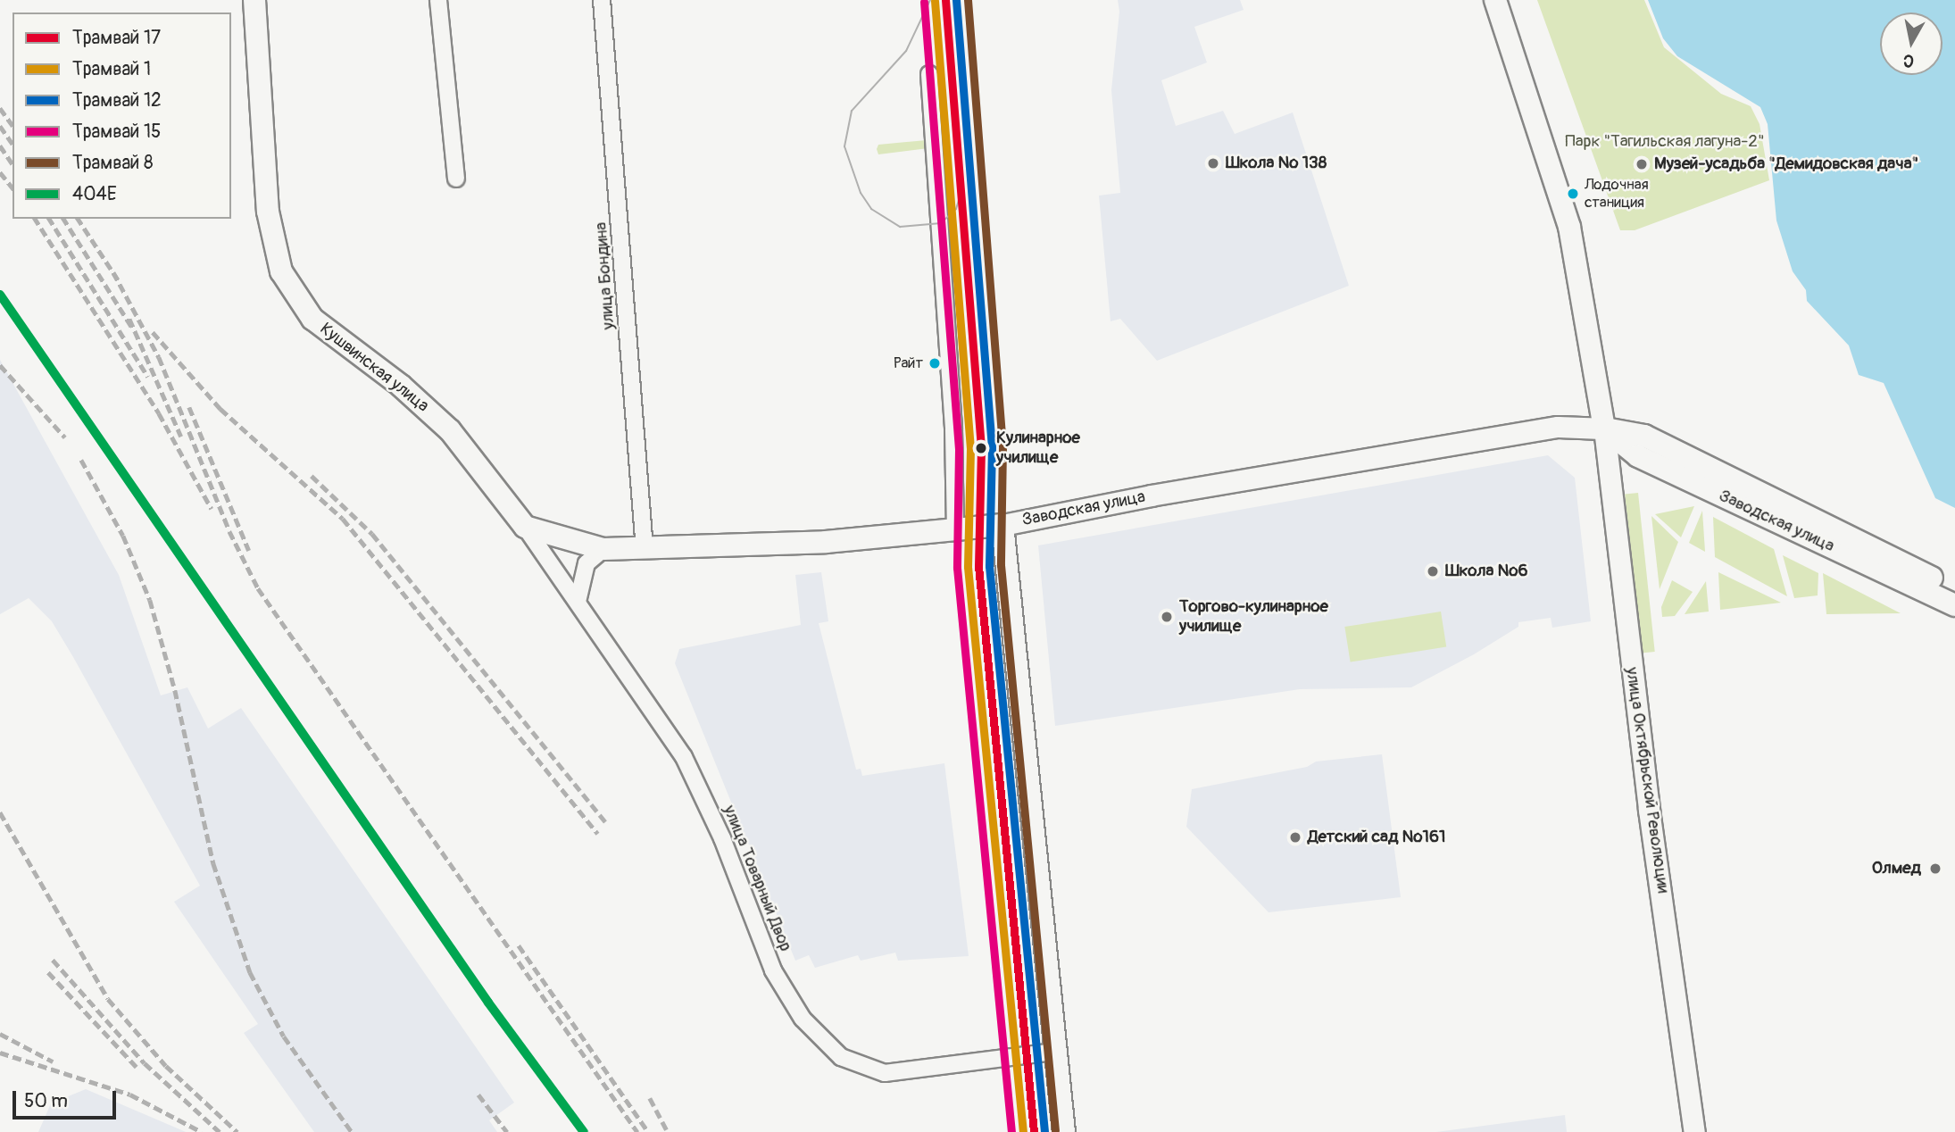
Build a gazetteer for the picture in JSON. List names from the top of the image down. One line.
{"streets":{"main road":["Кушвинская улица","Заводская улица"],"street":["улица Бондина","улица Октябрьской Революции","улица Товарный Двор"]},"crossings":[["улица Бондина","Заводская улица"],["Кушвинская улица","Заводская улица"],["Кушвинская улица","улица Товарный Двор"],["Заводская улица","улица Октябрьской Революции"],["Заводская улица","улица Товарный Двор"]],"parks":["Парк \"Тагильская лагуна-2\""],"places":["Школа № 138","Музей-усадьба \"Демидовская дача\"","Лодочная станиция","Райт","Кулинарное училище","Школа №6","Торгово-кулинарное училище","Детский сад №161","Олмед"],"lines":["tram line 17","tram line 12","tram line 8","tram line 1","tram line 15","transit line 404Е"],"legend":["Трамвай 17","Трамвай 1","Трамвай 12","Трамвай 15","Трамвай 8","404Е"],"scale_bar":"50 m","north":"bottom"}
